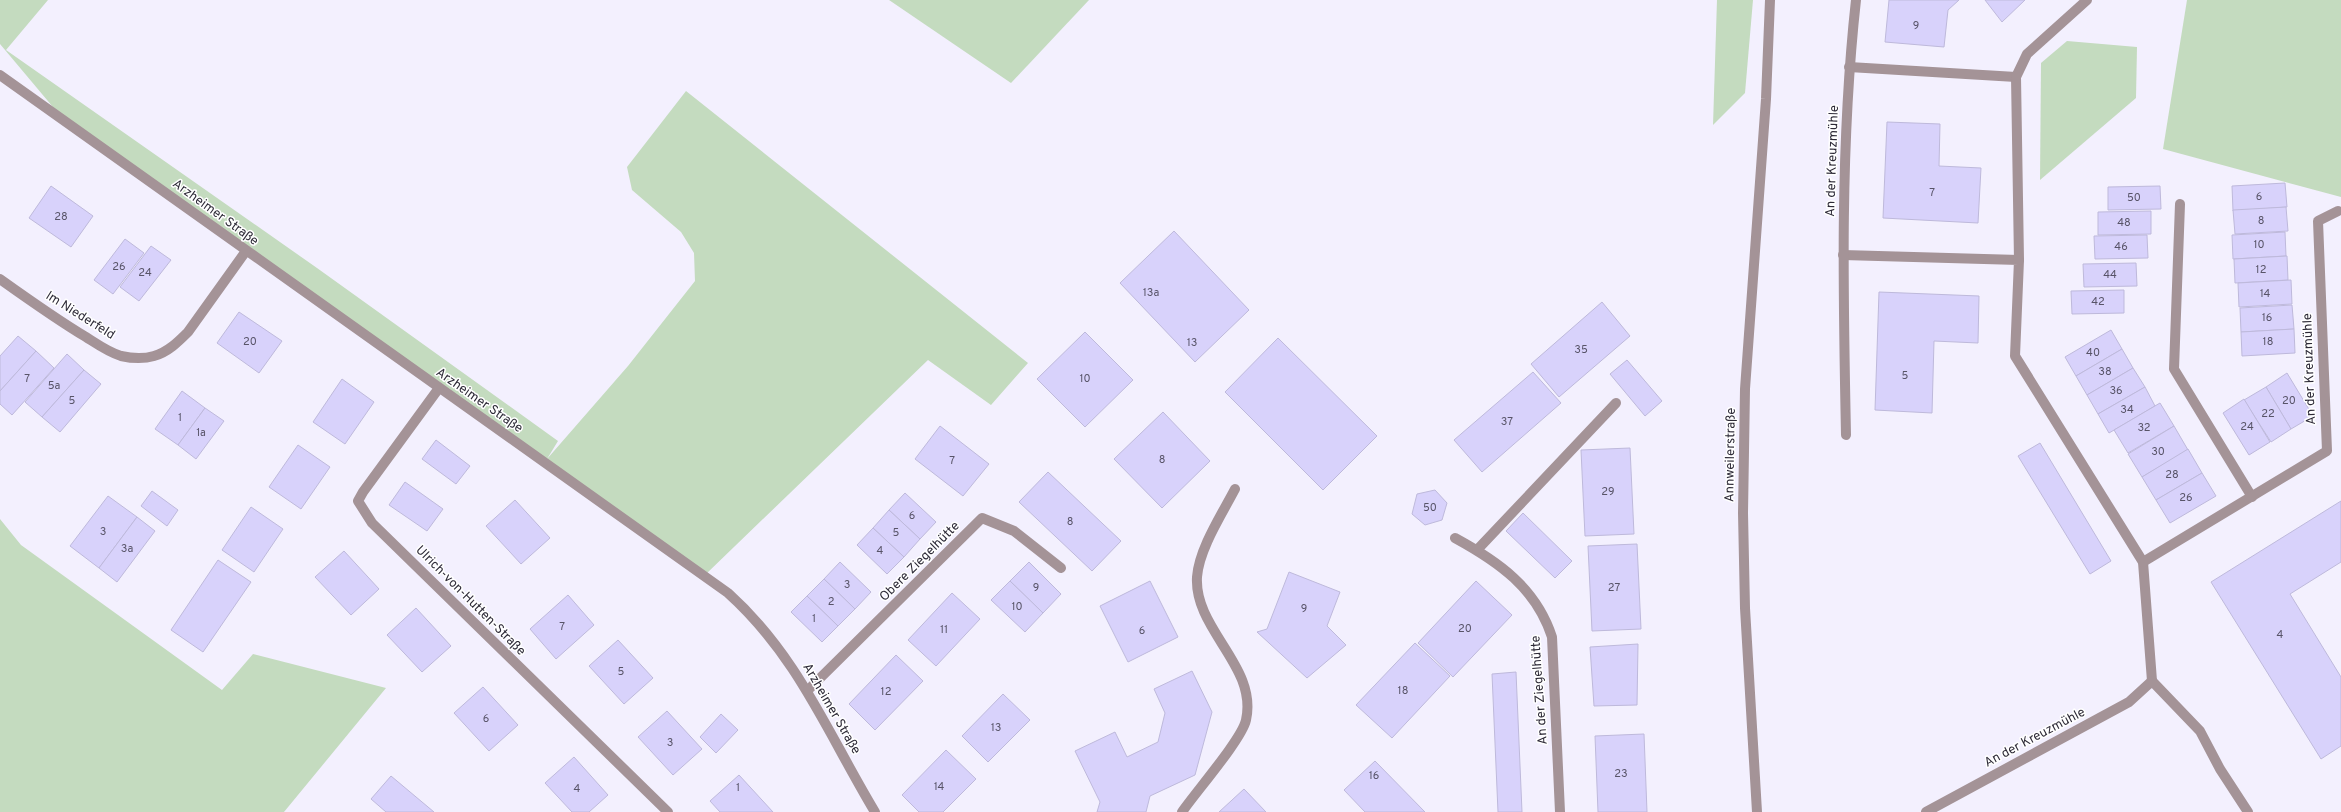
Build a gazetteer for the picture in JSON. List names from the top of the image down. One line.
{"streets":{"street":["An der Kreuzmühle","Arzheimer Straße","Im Niederfeld","Annweilerstraße","Obere Ziegelhütte","Ulrich-von-Hutten-Straße","An der Ziegelhütte"]},"crossings":[["Arzheimer Straße","Im Niederfeld"],["Arzheimer Straße","Obere Ziegelhütte"],["Arzheimer Straße","Ulrich-von-Hutten-Straße"]],"house_numbers":["9","7","6","50","28","8","48","10","46","26","12","24","44","13a","14","42","16","20","18","13","35","40","38","5","7","10","5a","36","5","20","34","22","1","37","24","32","1a","30","8","7","28","29","26","50","6","8","3","5","3a","4","3","9","27","2","10","9","1","7","20","11","6","4","5","18","12","6","13","3","23","16","14","1","4"]}
